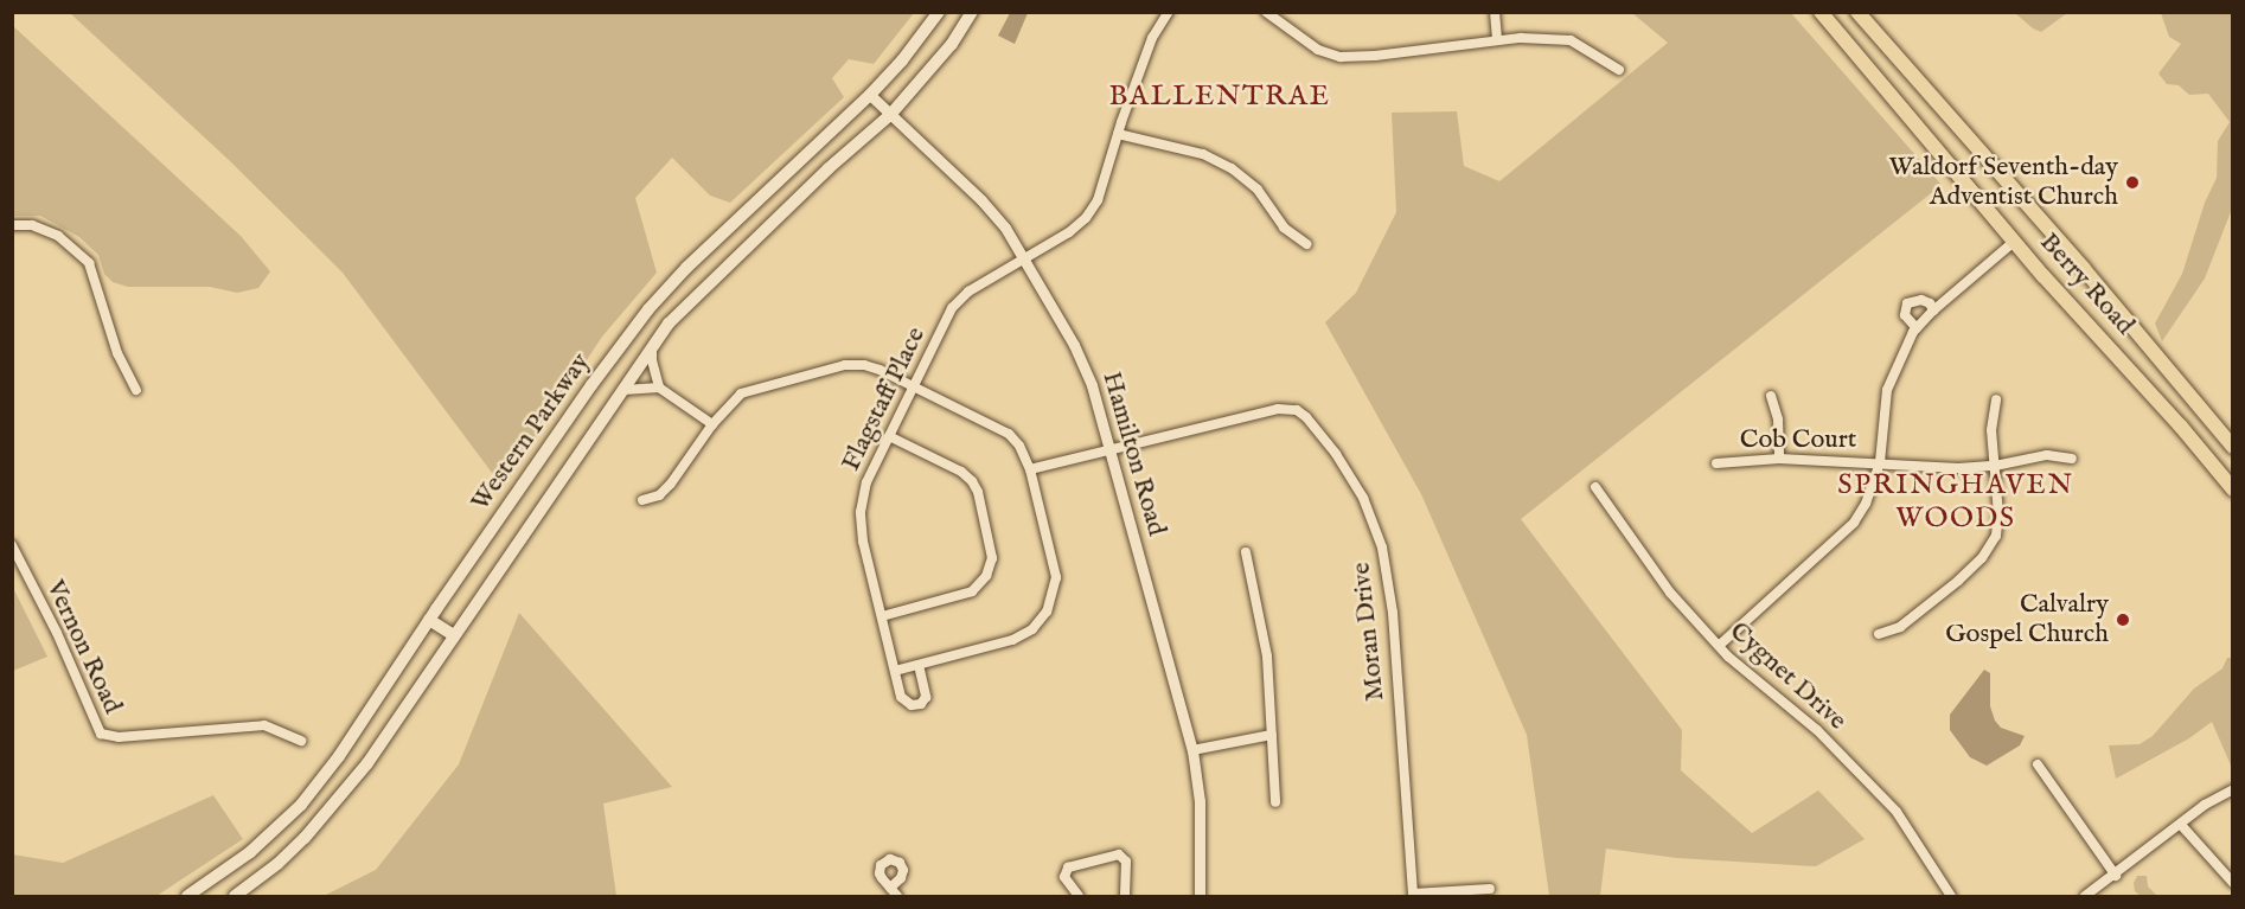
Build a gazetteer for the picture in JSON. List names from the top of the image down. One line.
{"streets":{"highway":["Berry Road"],"main road":["Western Parkway"],"street":["Flagstaff Place","Cob Court","Hamilton Road","Moran Drive","Vernon Road","Cygnet Drive"]},"crossings":[["Flagstaff Place","Hamilton Road"],["Western Parkway","Hamilton Road"],["Hamilton Road","Moran Drive"]],"districts":["BALLENTRAE","SPRINGHAVEN WOODS"],"places":["Waldorf Seventh-day Adventist Church","Calvalry Gospel Church"]}
